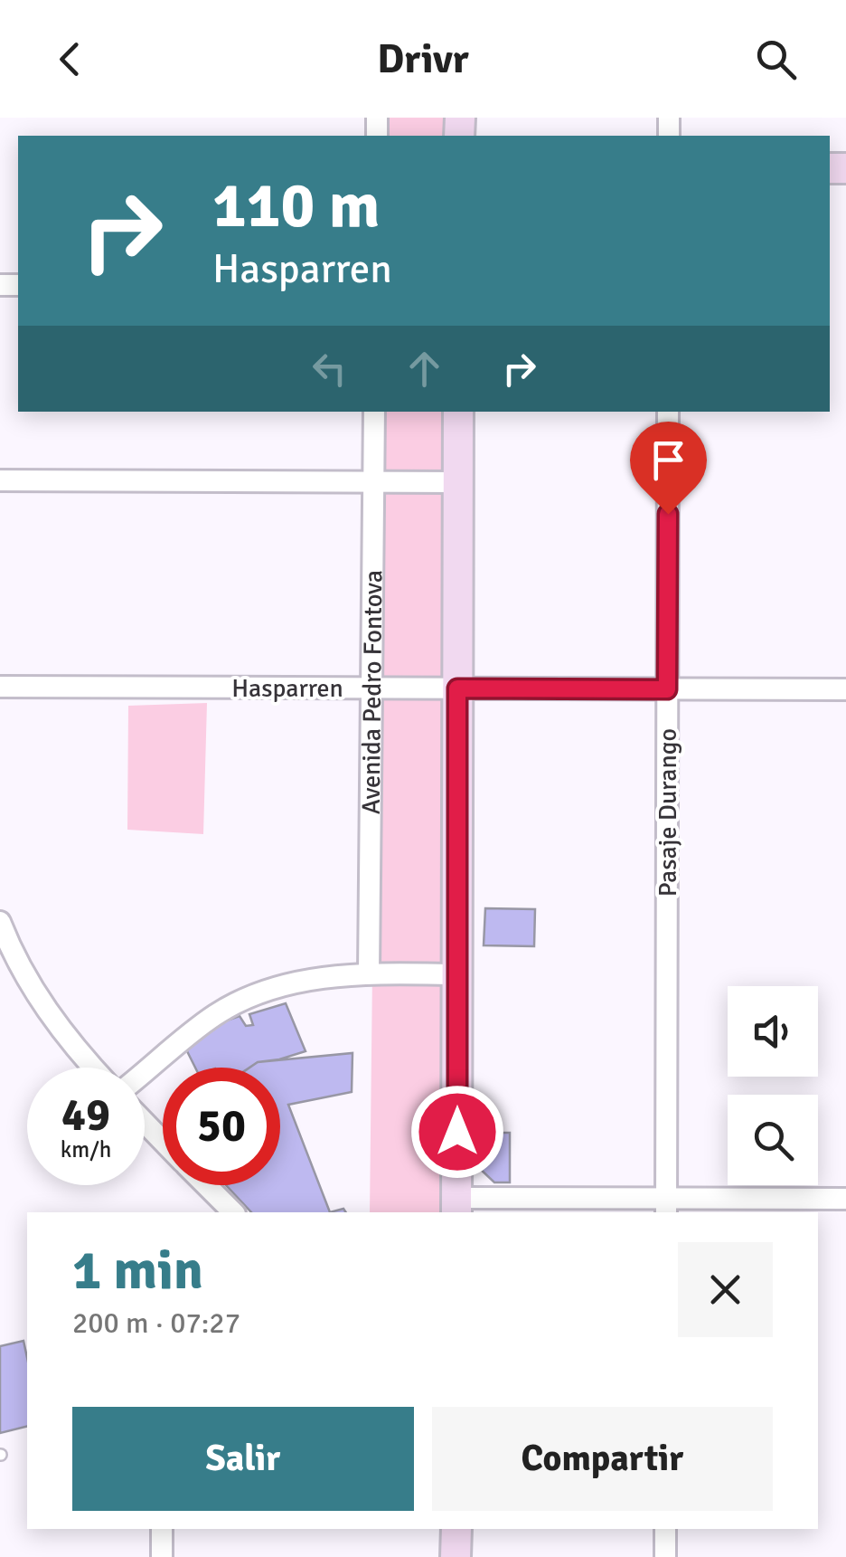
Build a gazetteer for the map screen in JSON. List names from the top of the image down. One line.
{"streets":{"street":["Hasparren","Avenida Pedro Fontova","Pasaje Durango"]},"crossings":[["Hasparren","Avenida Pedro Fontova"],["Hasparren","Pasaje Durango"]],"page":{"header":"Drivr","turn":["110 m","Hasparren"],"speed":"49 km/h","limit":"50","heading":["1 min","200 m · 07:27"],"buttons":["Salir","Compartir"]}}
